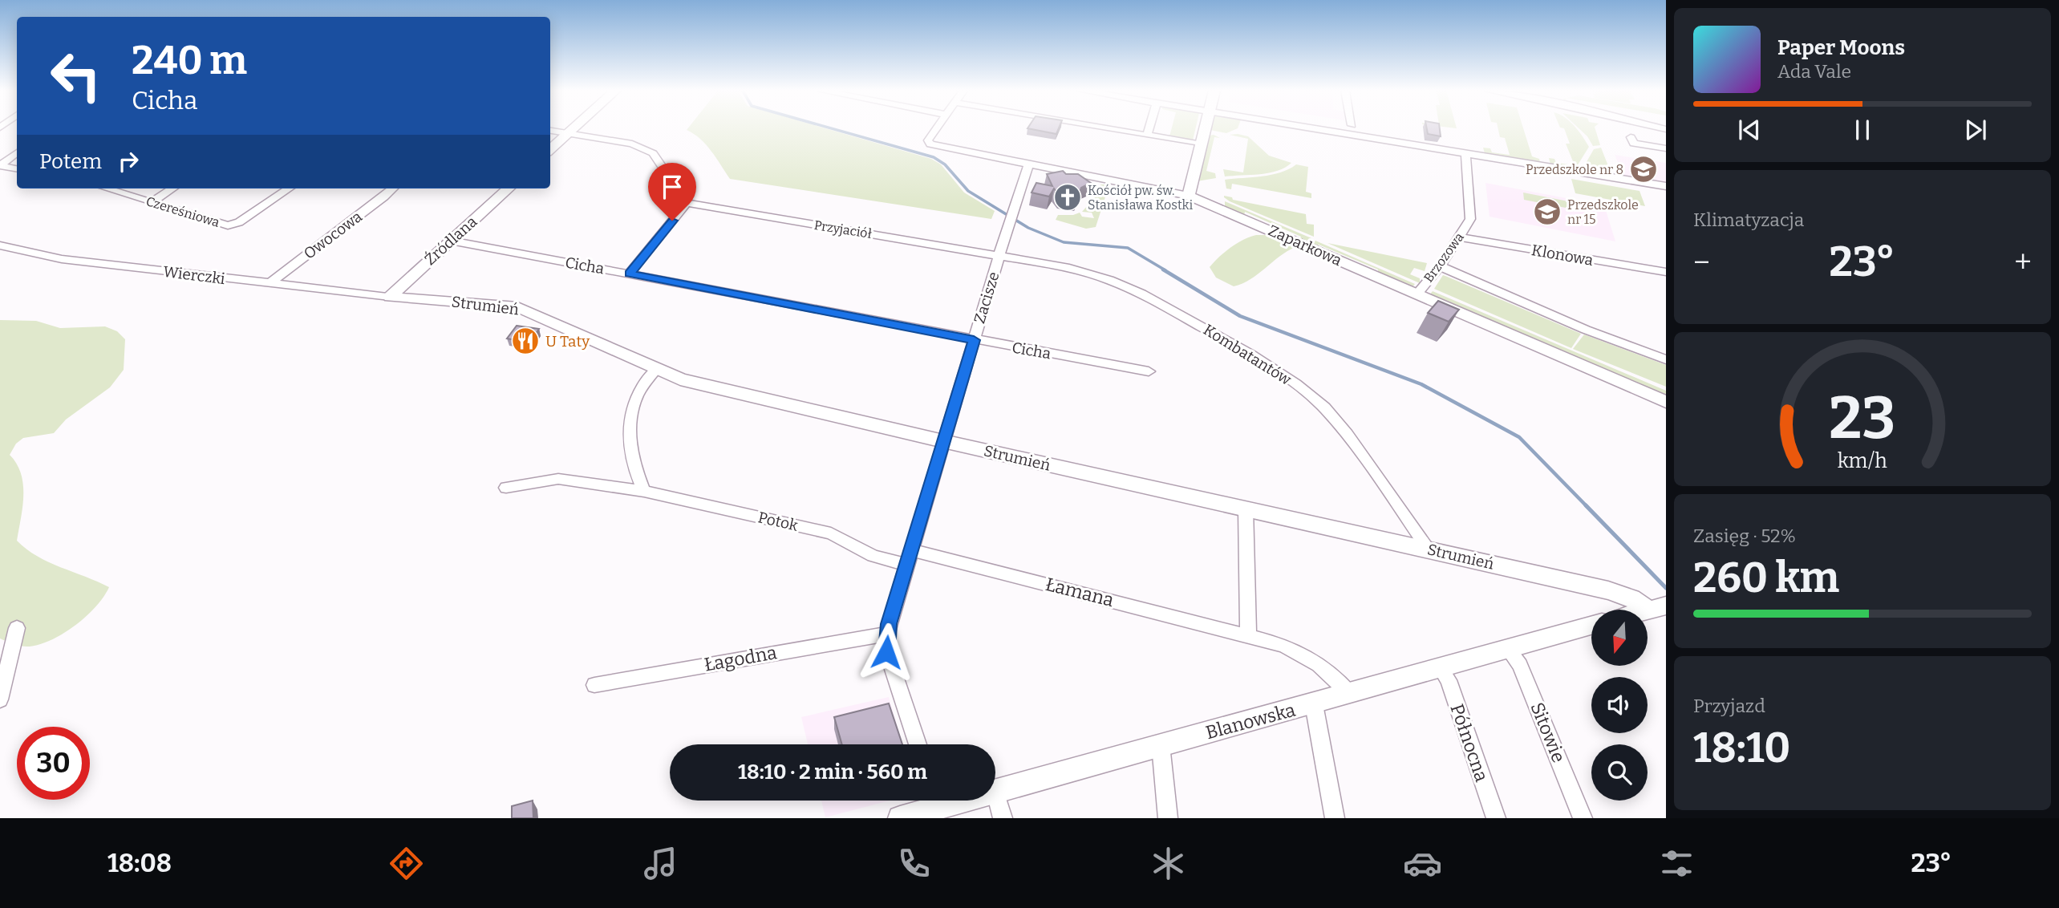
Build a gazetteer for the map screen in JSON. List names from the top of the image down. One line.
{"streets":{"street":["Czereśniowa","Przyjaciół","Owocowa","Źródlana","Zaparkowa","Klonowa","Brzozowa","Cicha","Wierczki","Zacisze","Strumień","Kombatantów","Potok","Łamana","Łagodna","Blanowska","Sitowie","Północna"]},"crossings":[["Przyjaciół","Zacisze"],["Przyjaciół","Kombatantów"],["Owocowa","Wierczki"],["Źródlana","Cicha"],["Źródlana","Wierczki"],["Źródlana","Strumień"],["Zaparkowa","Brzozowa"],["Zaparkowa","Zacisze"],["Klonowa","Brzozowa"],["Cicha","Zacisze"],["Wierczki","Strumień"],["Zacisze","Strumień"],["Zacisze","Kombatantów"],["Zacisze","Potok"],["Zacisze","Łamana"],["Zacisze","Łagodna"],["Strumień","Kombatantów"],["Potok","Łamana"],["Łamana","Blanowska"],["Blanowska","Sitowie"],["Blanowska","Północna"]],"places":{"school or university":["Przedszkole nr 8","Przedszkole nr 15"],"church":["Kościół pw. św. Stanisława Kostki"],"restaurant":["U Taty"]},"north":"bottom","page":{"turn":["240 m","Cicha"],"song":["Paper Moons","Ada Vale"],"then":"Potem","tile":["Klimatyzacja",["Zasięg · 52%","260 km"],["Przyjazd","18:10"]],"heat":["−","23°","+"],"limit":"30","trip":"18:10 · 2 min · 560 m","tabs":["18:08","23°"],"gauge":["23","km/h"]}}
